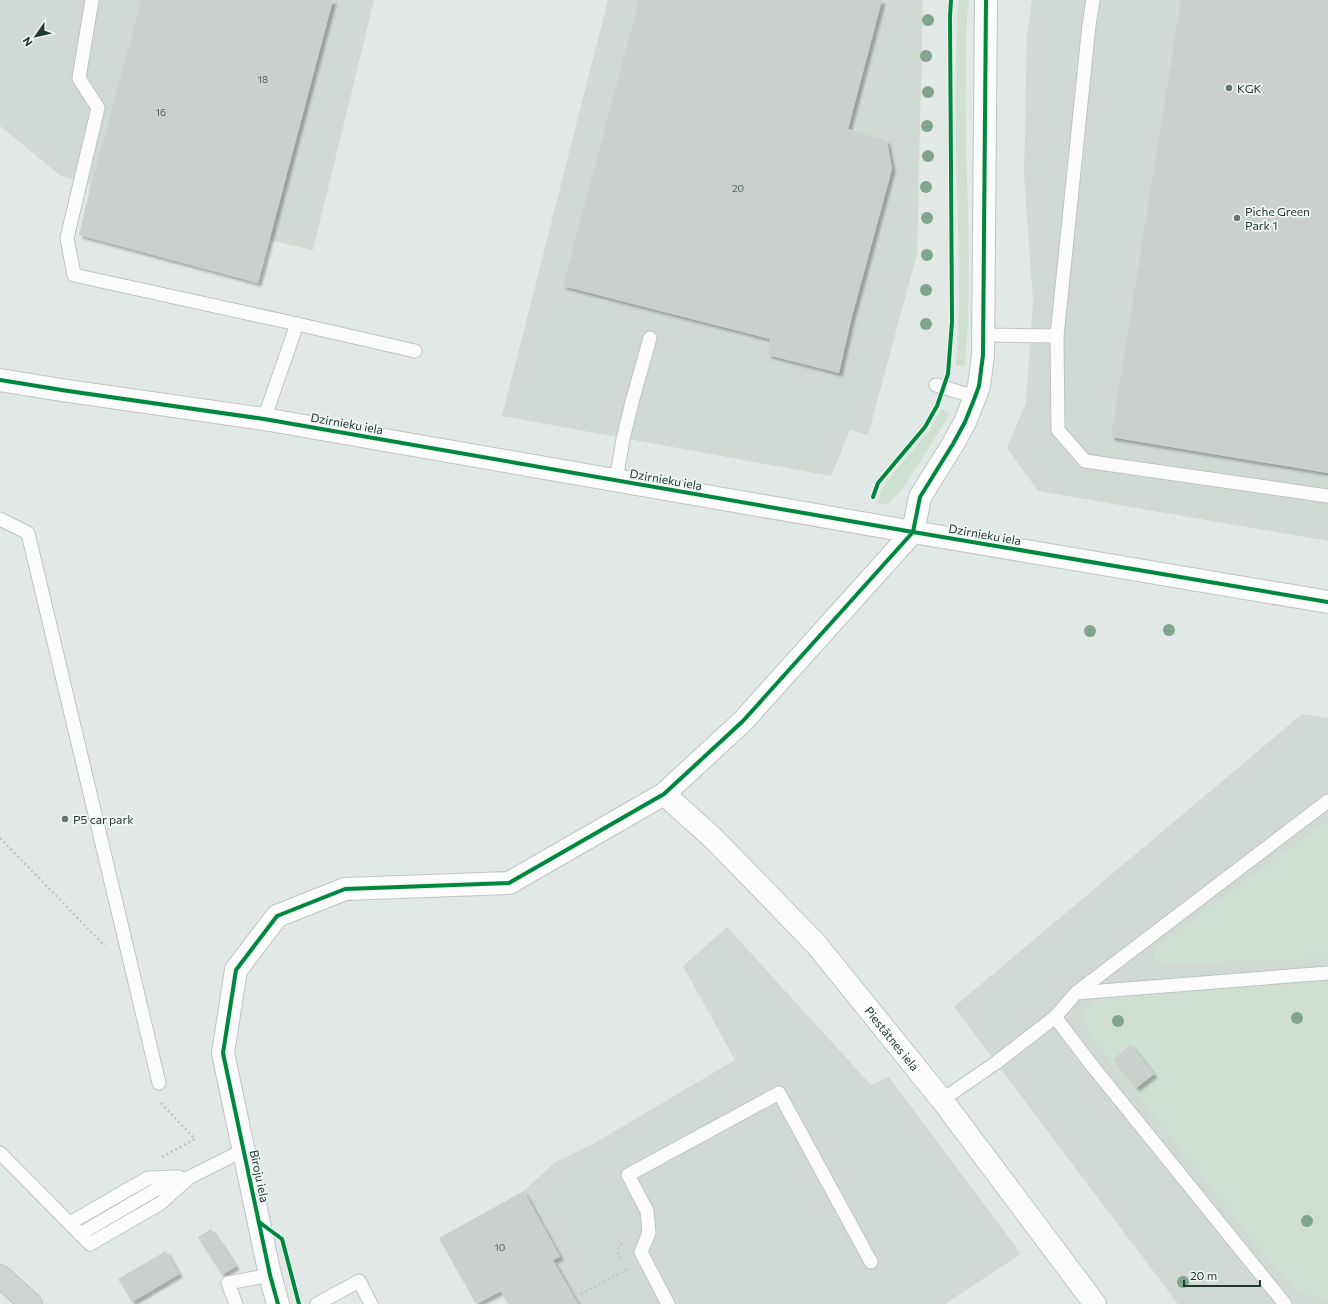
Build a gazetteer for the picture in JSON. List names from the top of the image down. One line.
{"streets":{"street":["Dzirnieku iela","Piestātnes iela","Biroju iela"]},"crossings":[["Piestātnes iela","Biroju iela"]],"places":["KGK","Piche Green Park 1","P5 car park"],"house_numbers":["18","16","20","10"],"scale_bar":"20 m","north":"bottom left"}
